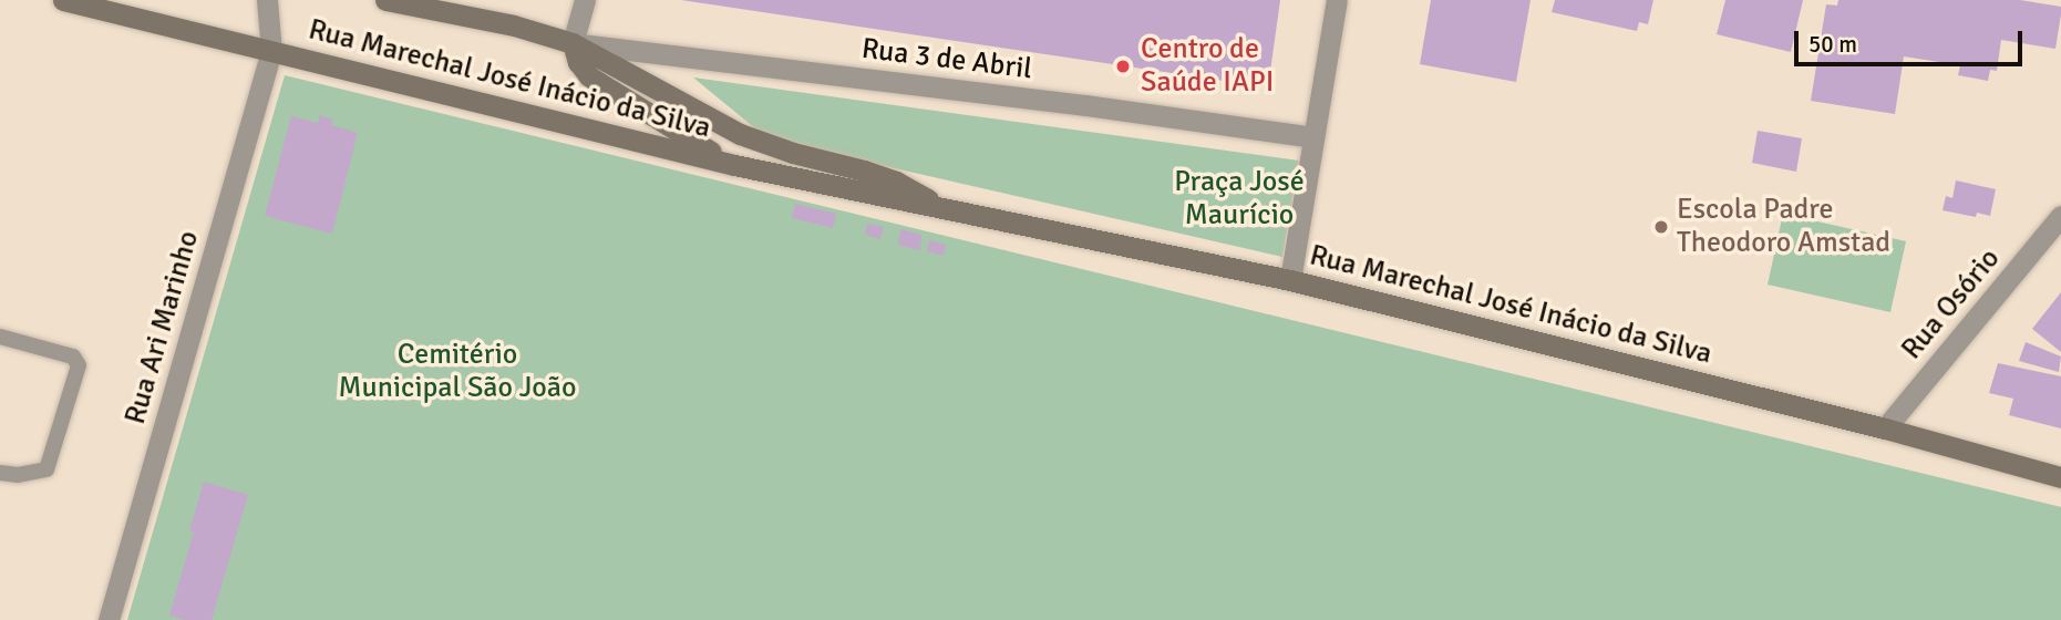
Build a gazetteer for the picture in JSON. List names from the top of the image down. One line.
{"streets":{"main road":["Rua Marechal José Inácio da Silva"],"street":["Rua 3 de Abril","Rua Osório","Rua Ari Marinho"]},"crossings":[["Rua 3 de Abril","Rua Marechal José Inácio da Silva"],["Rua Marechal José Inácio da Silva","Rua Osório"],["Rua Marechal José Inácio da Silva","Rua Ari Marinho"]],"parks":["Praça José Maurício","Cemitério Municipal São João"],"places":["Centro de Saúde IAPI","Escola Padre Theodoro Amstad"],"scale_bar":"50 m"}
